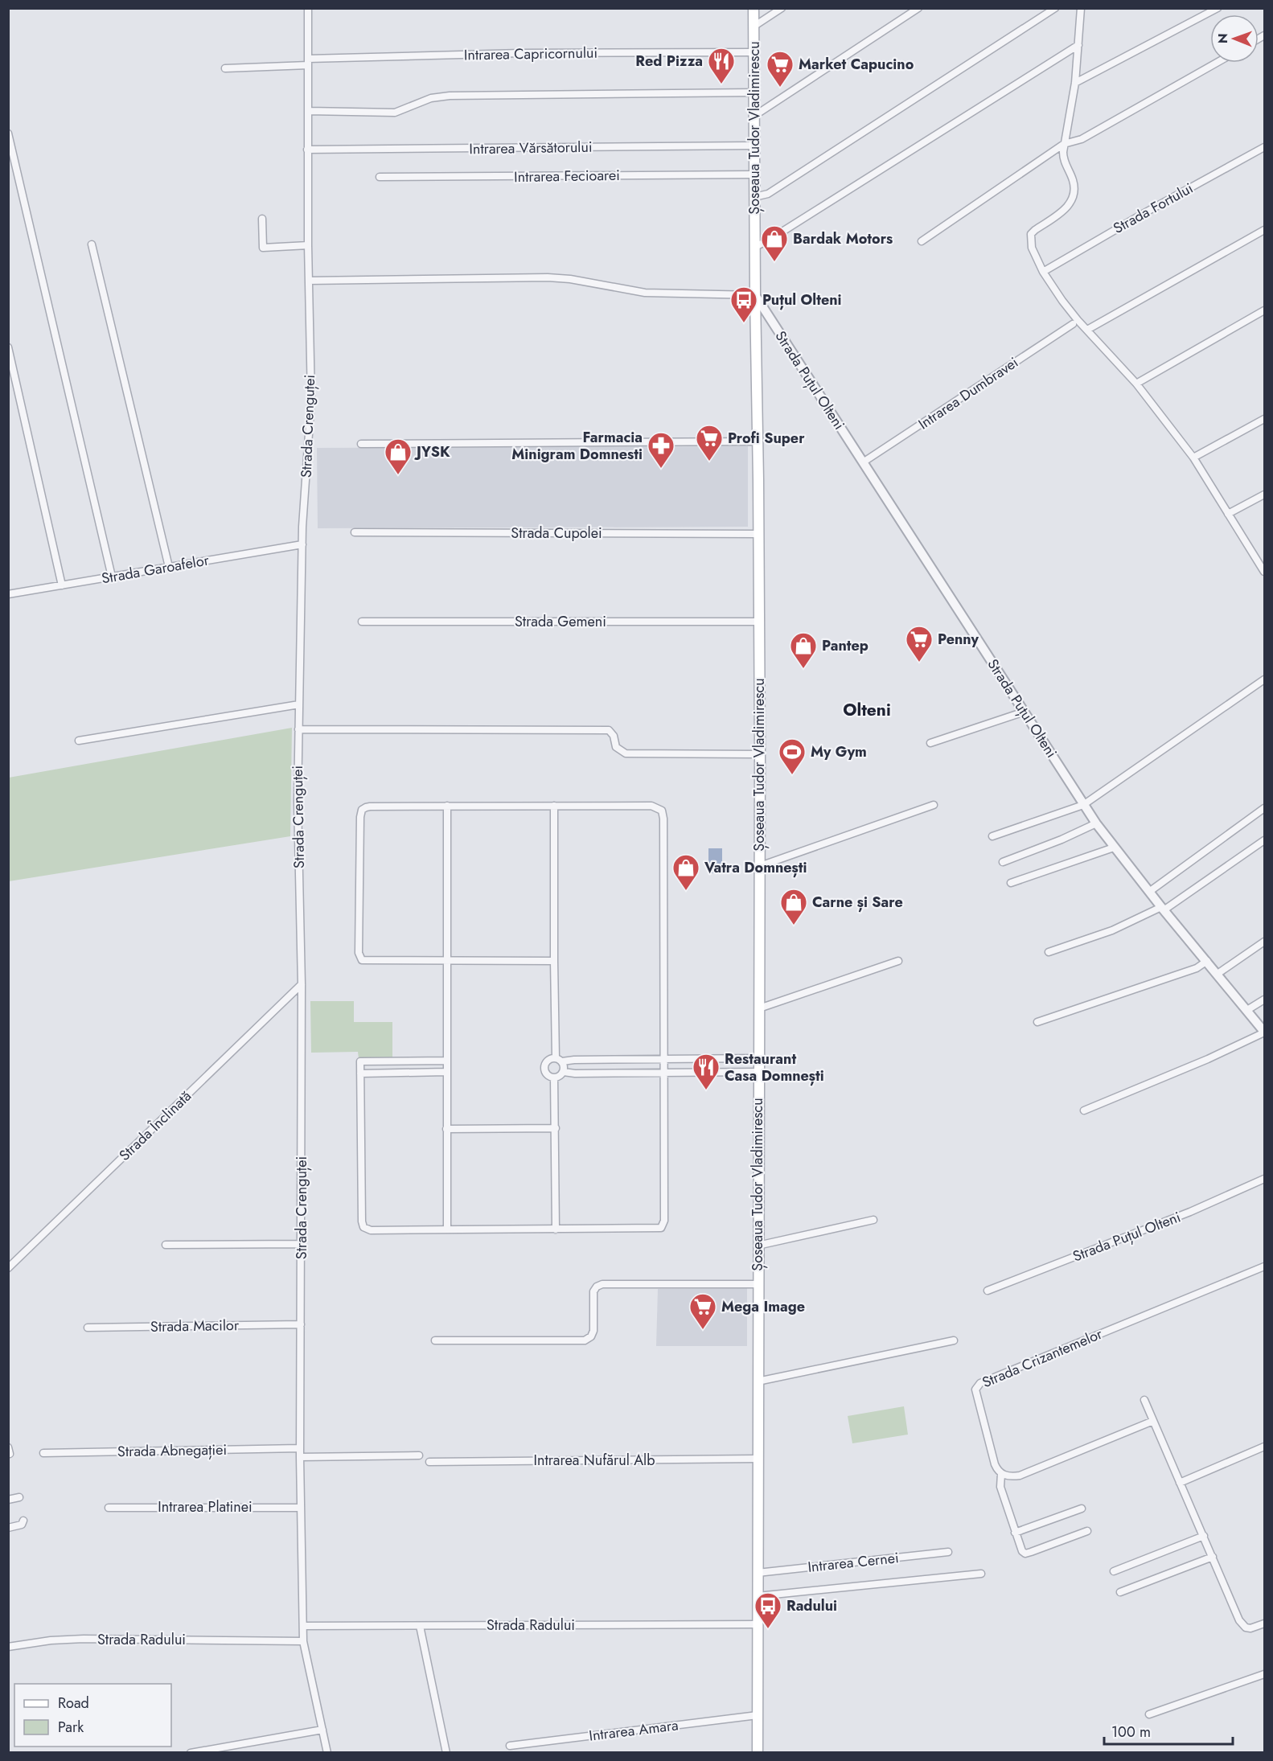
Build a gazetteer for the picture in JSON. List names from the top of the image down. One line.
{"streets":{"main road":["Șoseaua Tudor Vladimirescu"],"street":["Intrarea Capricornului","Intrarea Vărsătorului","Intrarea Fecioarei","Strada Fortului","Strada Puțul Olteni","Intrarea Dumbravei","Strada Crenguței","Strada Cupolei","Strada Garoafelor","Strada Gemeni","Strada Înclinată","Strada Macilor","Strada Crizantemelor","Strada Abnegației","Intrarea Nufărul Alb","Intrarea Platinei","Intrarea Cernei","Strada Radului","Intrarea Amara"]},"crossings":[["Intrarea Capricornului","Șoseaua Tudor Vladimirescu"],["Intrarea Capricornului","Strada Crenguței"],["Șoseaua Tudor Vladimirescu","Intrarea Vărsătorului"],["Șoseaua Tudor Vladimirescu","Intrarea Fecioarei"],["Șoseaua Tudor Vladimirescu","Strada Puțul Olteni"],["Șoseaua Tudor Vladimirescu","Strada Cupolei"],["Șoseaua Tudor Vladimirescu","Strada Gemeni"],["Șoseaua Tudor Vladimirescu","Intrarea Nufărul Alb"],["Șoseaua Tudor Vladimirescu","Intrarea Cernei"],["Șoseaua Tudor Vladimirescu","Strada Radului"],["Șoseaua Tudor Vladimirescu","Intrarea Amara"],["Intrarea Vărsătorului","Strada Crenguței"],["Strada Puțul Olteni","Intrarea Dumbravei"],["Strada Crenguței","Strada Garoafelor"],["Strada Crenguței","Strada Înclinată"],["Strada Crenguței","Strada Macilor"],["Strada Crenguței","Strada Abnegației"],["Strada Crenguței","Intrarea Platinei"],["Strada Crenguței","Strada Radului"]],"districts":["Olteni"],"places":{"restaurant":["Red Pizza","Restaurant Casa Domnești"],"supermarket":["Market Capucino","Profi Super","Penny","Mega Image"],"shop":["Bardak Motors","JYSK","Pantep","Vatra Domnești","Carne și Sare"],"bus stop":["Puțul Olteni","Radului"],"pharmacy":["Farmacia Minigram Domnesti"],"sports":["My Gym"]},"legend":["Road","Park"],"scale_bar":"100 m","north":"left"}
